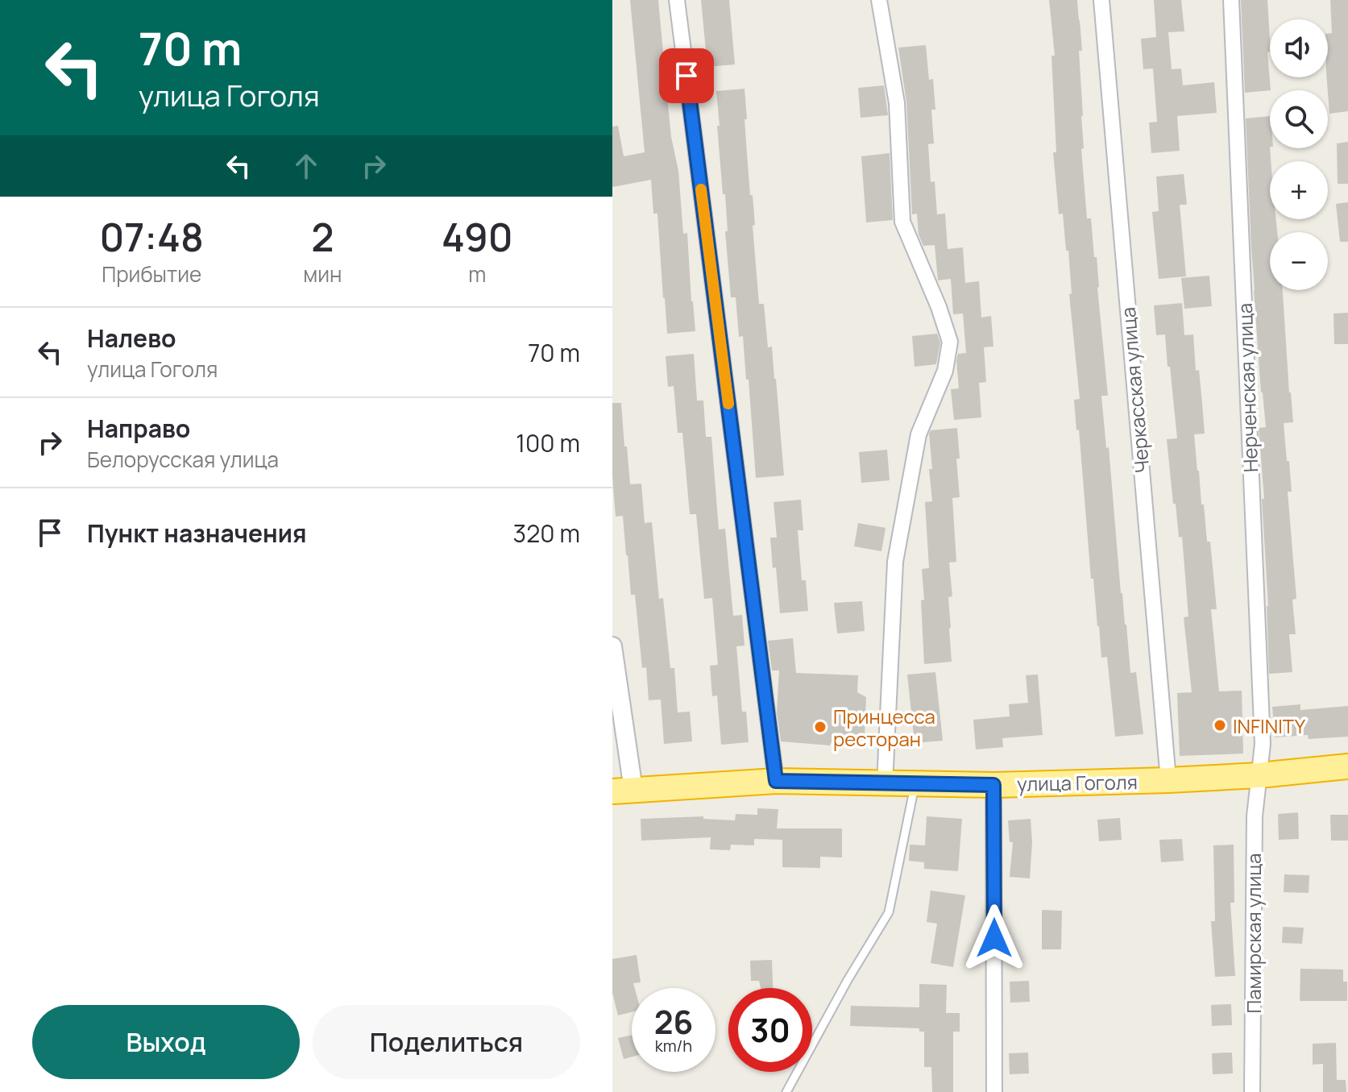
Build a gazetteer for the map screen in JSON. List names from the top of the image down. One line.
{"streets":{"highway":["улица Гоголя"],"street":["Нерченская улица","Черкасская улица","Памирская улица"]},"crossings":[["Нерченская улица","улица Гоголя"],["Нерченская улица","Памирская улица"],["Черкасская улица","улица Гоголя"],["улица Гоголя","Памирская улица"]],"places":["INFINITY","Принцесса ресторан"],"page":{"turn":["70 m","улица Гоголя"],"map_buttons":["+","−"],"eta":["07:48","Прибытие","2","мин","490","m"],"list":[{"name":"Налево","note":"улица Гоголя","value":"70 m"},{"name":"Направо","note":"Белорусская улица","value":"100 m"},{"name":"Пункт назначения","value":"320 m"}],"speed":"26 km/h","limit":"30","buttons":["Выход","Поделиться"]}}
